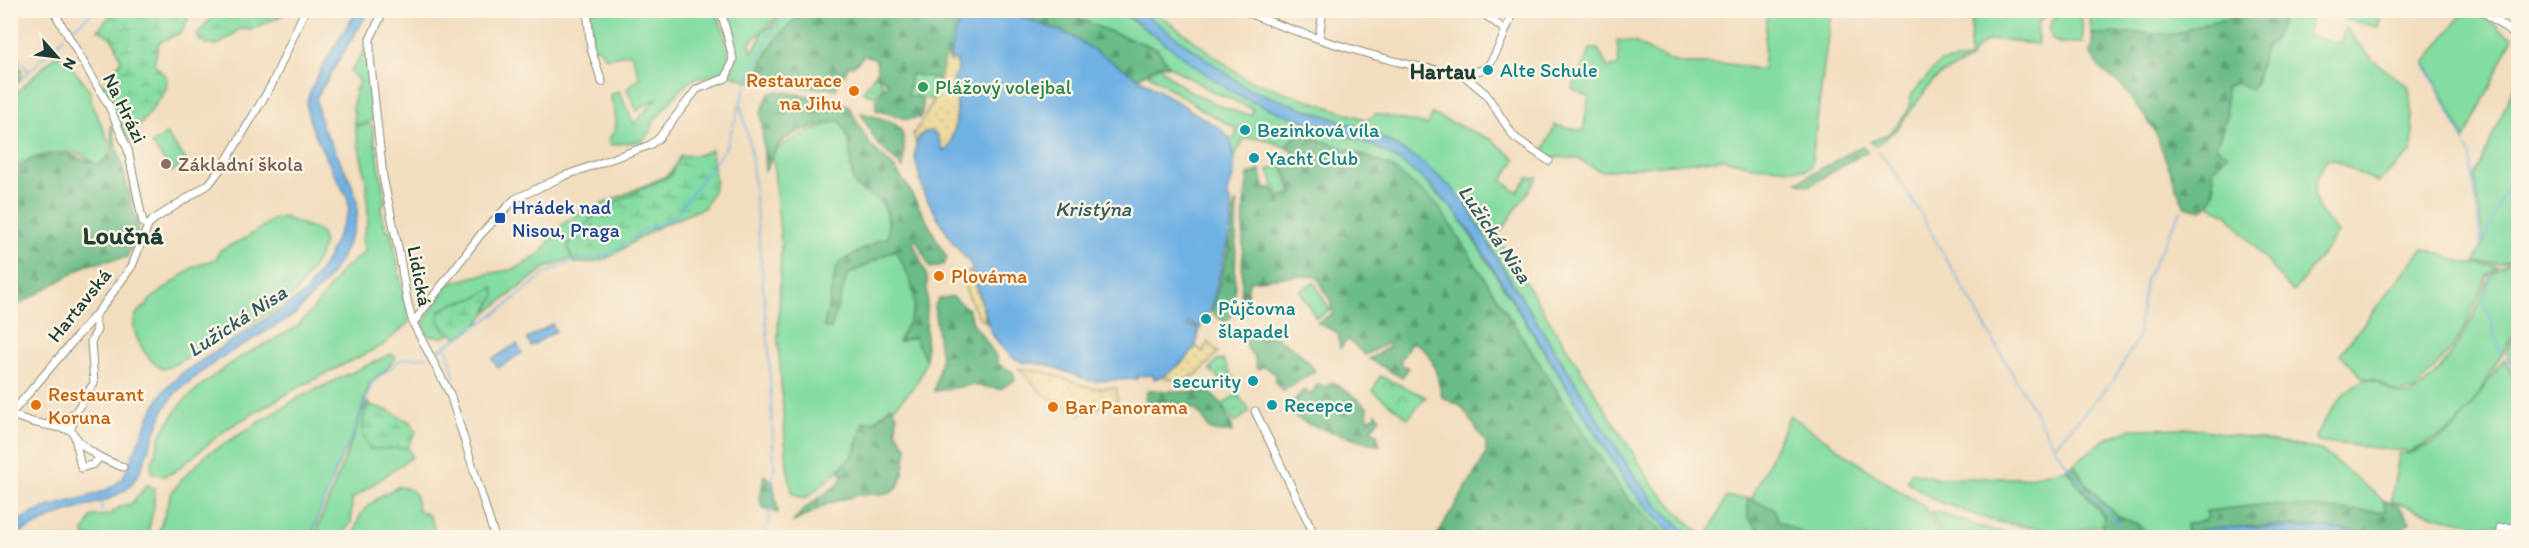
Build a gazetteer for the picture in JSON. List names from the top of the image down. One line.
{"streets":{"street":["Na Hrázi","Lidická","Hartavská"]},"crossings":[["Na Hrázi","Hartavská"]],"districts":["Hartau","Loučná"],"water":["Kristýna","Lužická Nisa"],"places":{"other":["Alte Schule","Plážový volejbal","Restaurace na Jihu","Bezinková víla","Yacht Club","Základní škola","Plovárna","Půjčovna šlapadel","security","Restaurant Koruna","Recepce","Bar Panorama"],"transit":["Hrádek nad Nisou, Praga"]},"north":"bottom right"}
